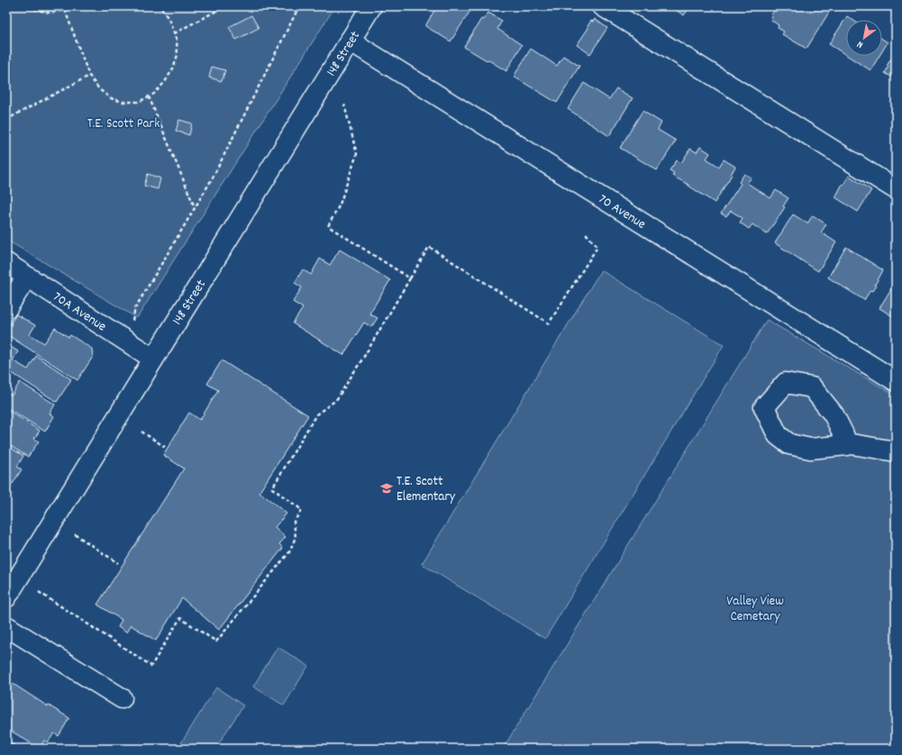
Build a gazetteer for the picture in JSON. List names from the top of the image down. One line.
{"streets":{"street":["148 Street","70 Avenue","70A Avenue"]},"crossings":[["148 Street","70 Avenue"],["148 Street","70A Avenue"]],"parks":["T.E. Scott Park","Valley View Cemetary"],"places":{"school or university":["T.E. Scott Elementary"]},"north":"bottom left"}
